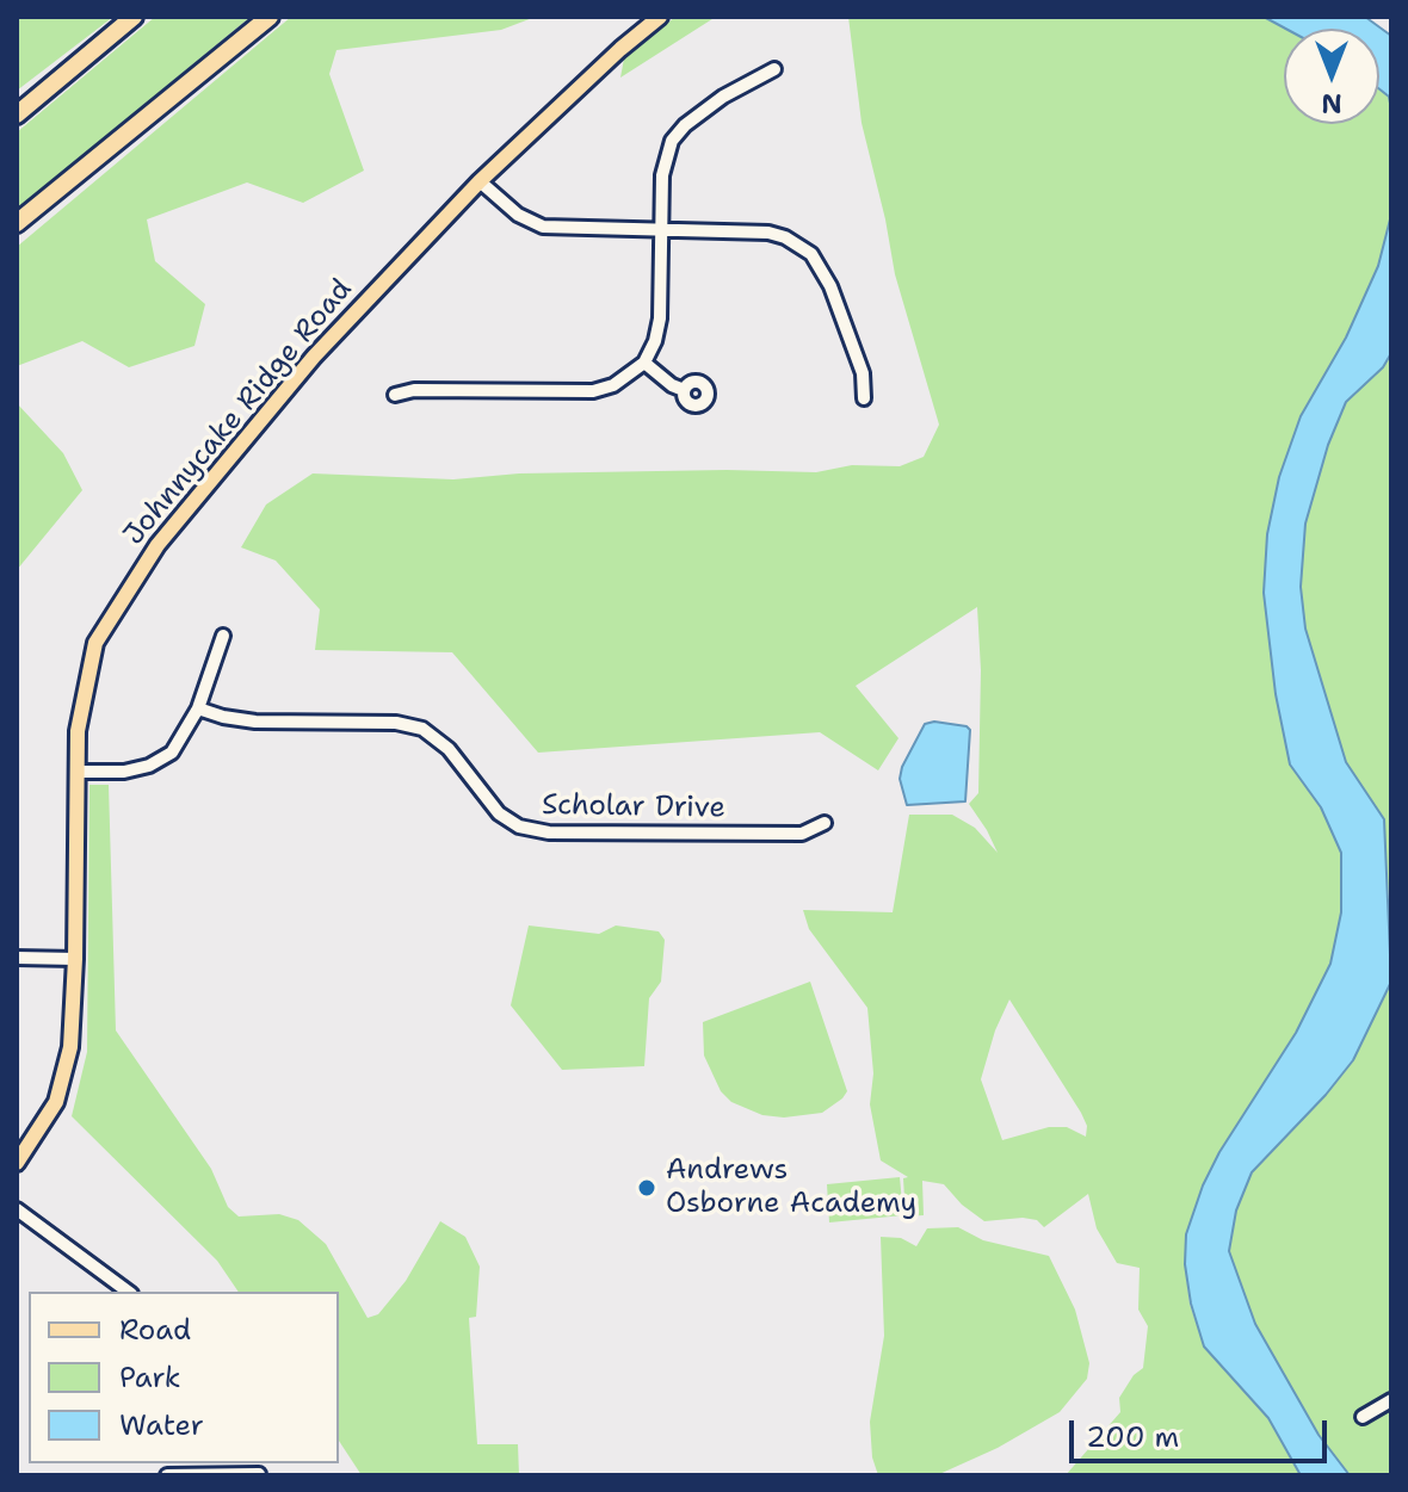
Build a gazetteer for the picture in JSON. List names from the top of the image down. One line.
{"streets":{"main road":["Johnnycake Ridge Road"],"street":["Scholar Drive"]},"places":["Andrews Osborne Academy"],"legend":["Road","Park","Water"],"scale_bar":"200 m","north":"bottom"}
